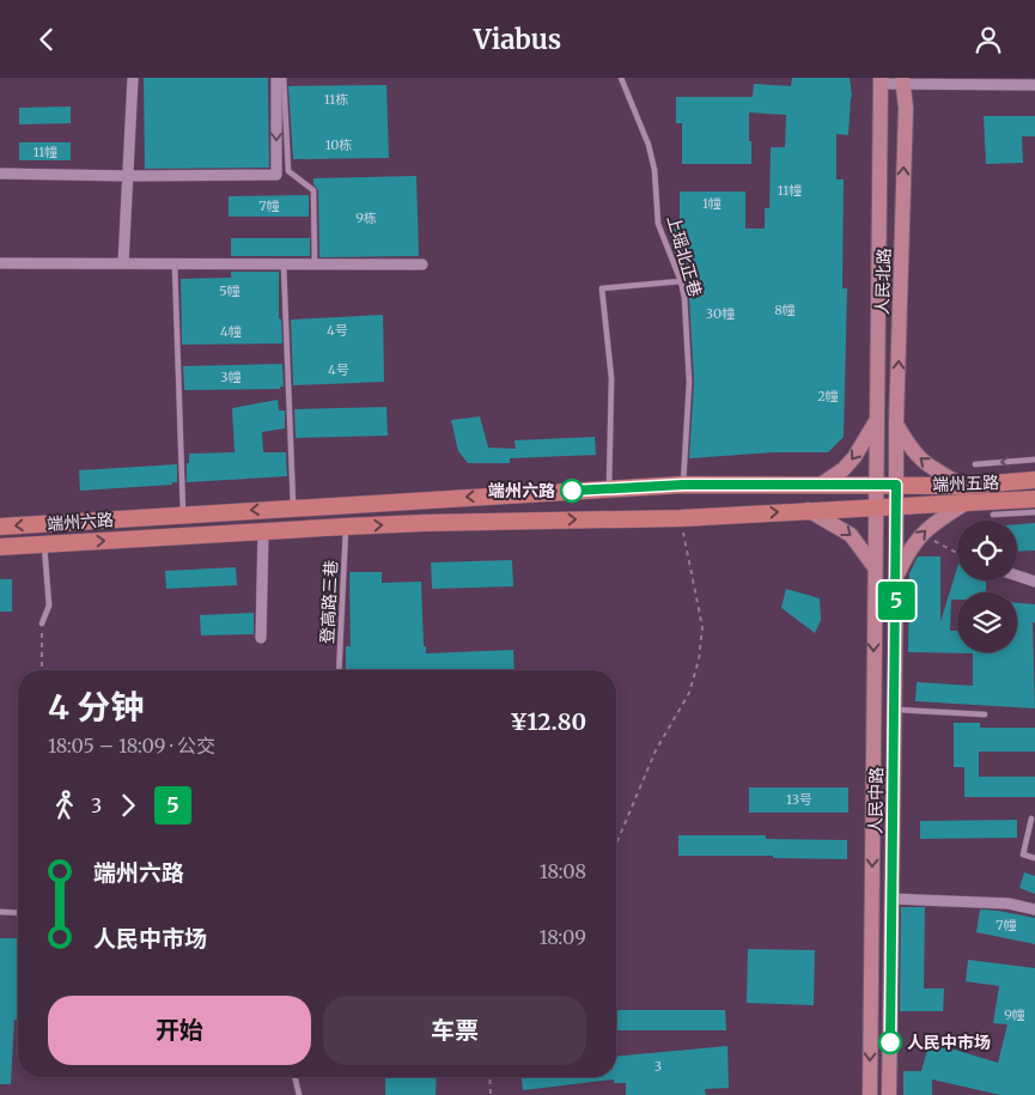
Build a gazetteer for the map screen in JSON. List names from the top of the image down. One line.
{"streets":{"main road":["人民北路","端州五路","端州六路","人民中路"],"lane":["上瑶北正巷","登高路三巷"]},"crossings":[["上瑶北正巷","端州六路"],["人民北路","端州五路"],["人民北路","端州六路"],["人民北路","人民中路"],["端州五路","端州六路"],["端州五路","人民中路"],["端州六路","登高路三巷"],["端州六路","人民中路"]],"places":["端州六路","人民中市场"],"lines":["bus line 5"],"house_numbers":["11栋","10栋","11幢","11幢","1幢","7幢","9栋","5幢","8幢","30幢","4号","4幢","4号","3幢","2幢","13号","7幢","9幢","3"],"page":{"header":"Viabus","on_map":"5","heading":["4 分钟","18:05 – 18:09 · 公交","¥12.80"],"legs":["3","5"],"list":[{"name":"端州六路","value":"18:08"},{"name":"人民中市场","value":"18:09"}],"buttons":["开始","车票"]}}
